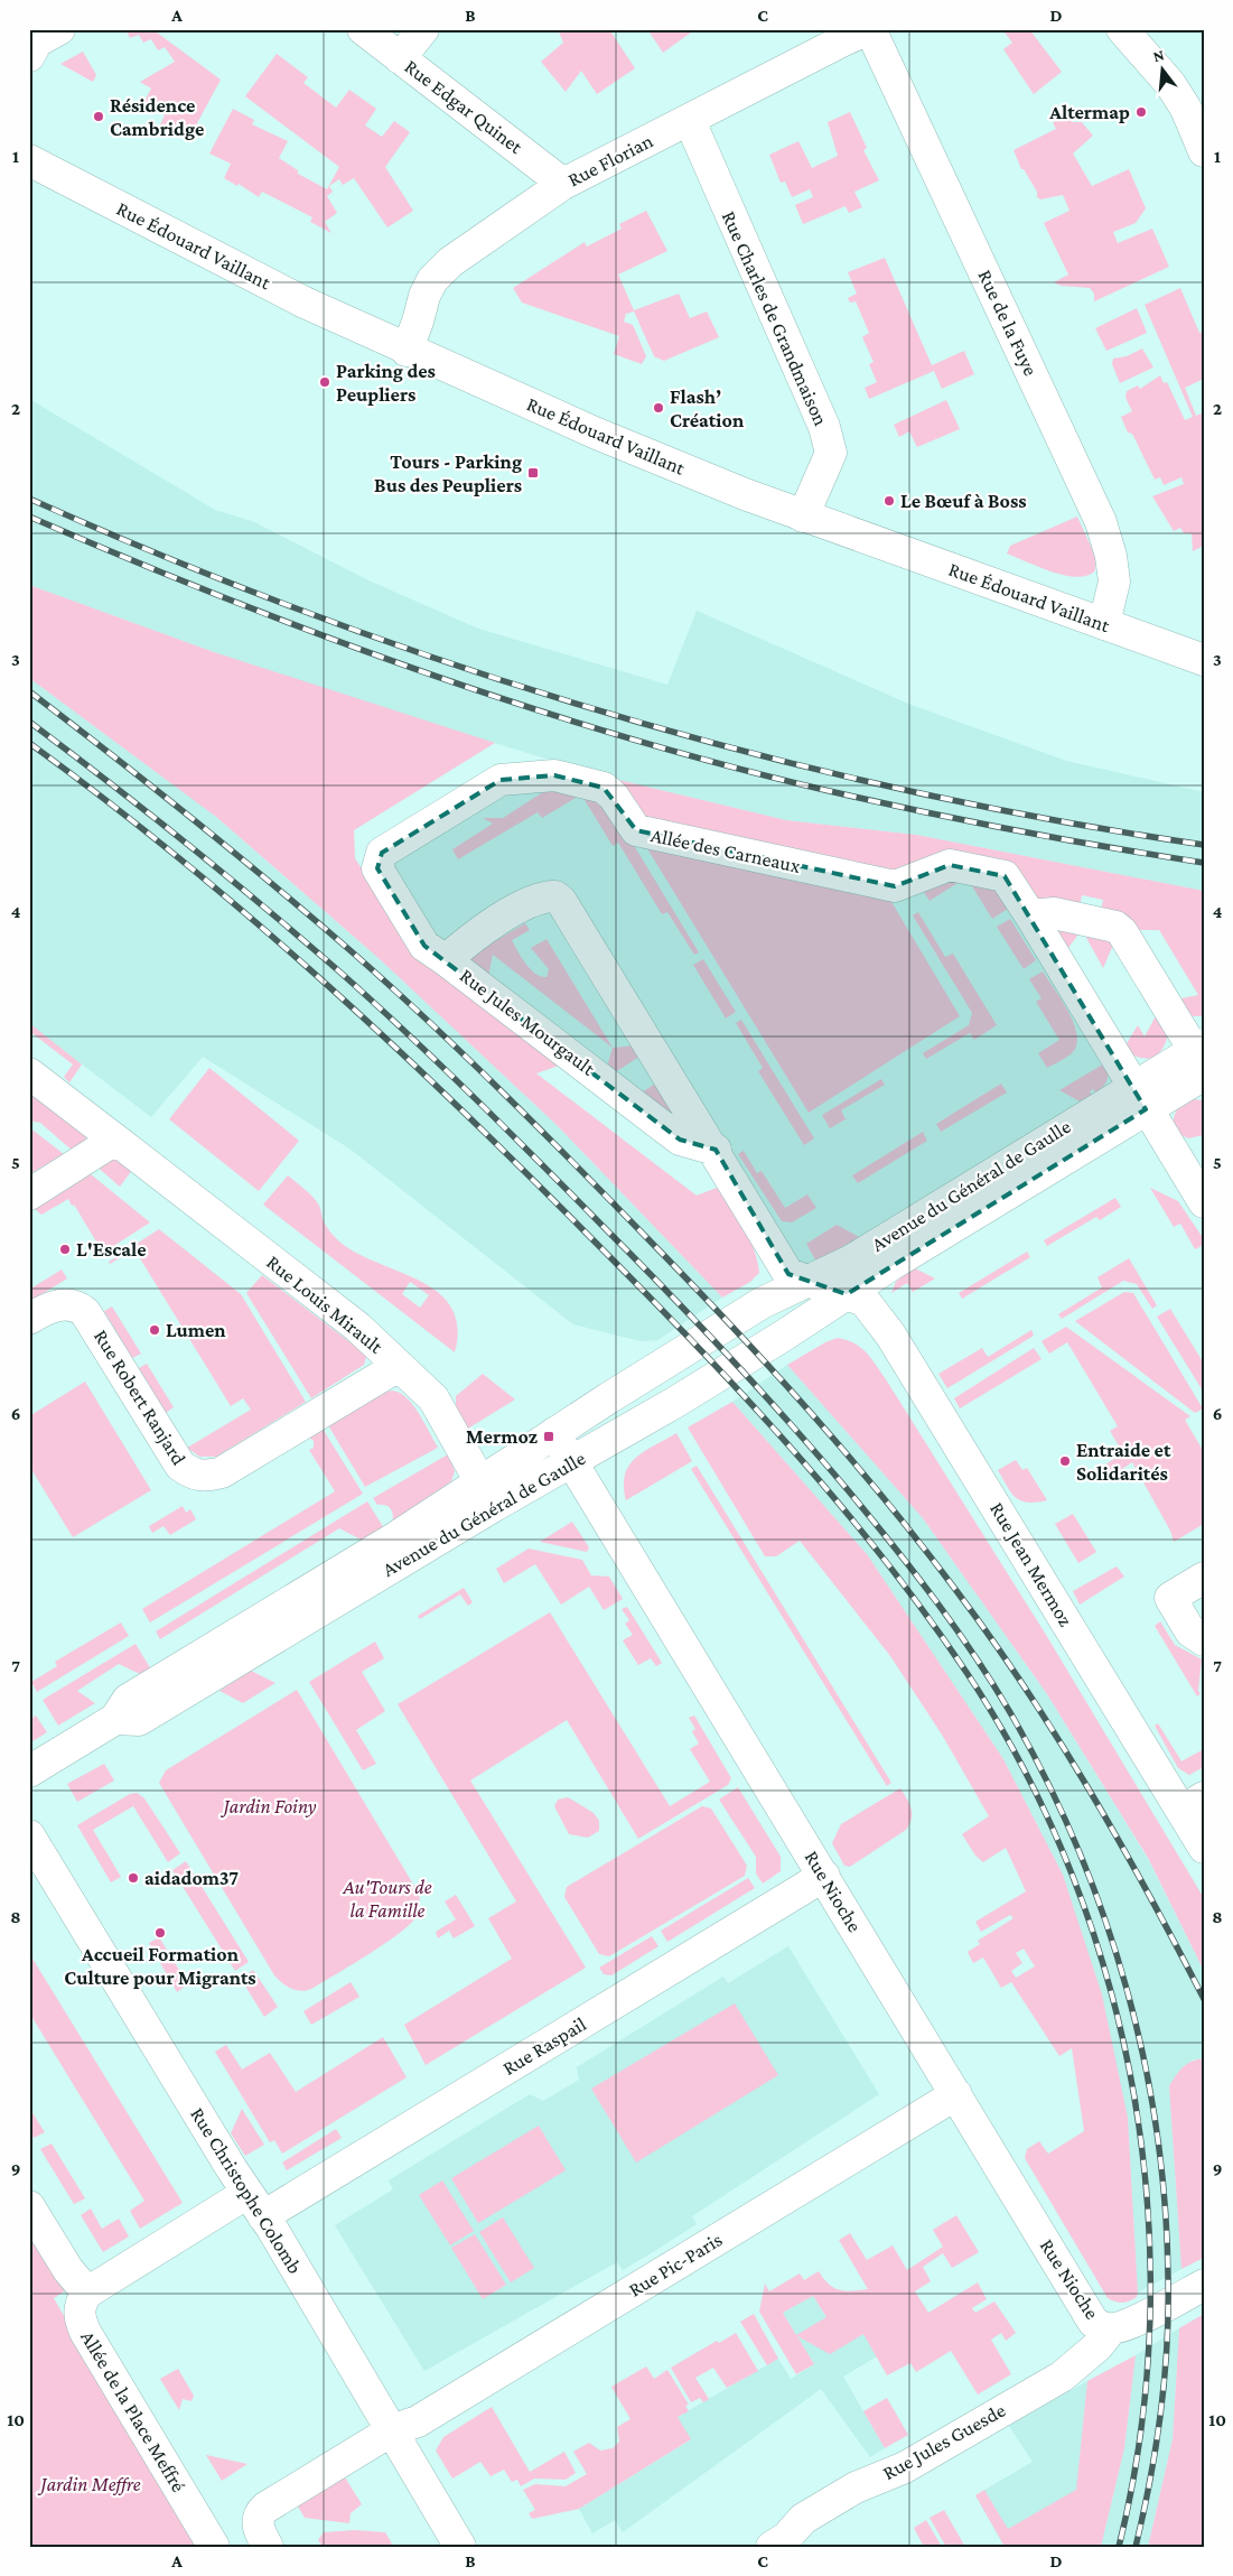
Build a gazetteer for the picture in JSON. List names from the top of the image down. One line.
{"streets":{"street":["Rue Edgar Quinet","Rue Florian","Rue Édouard Vaillant","Rue Charles de Grandmaison","Rue de la Fuye","Allée des Carneaux","Rue Jules Mourgault","Avenue du Général de Gaulle","Rue Louis Mirault","Rue Robert Ranjard","Rue Jean Mermoz","Rue Nioche","Rue Raspail","Rue Christophe Colomb","Rue Pic-Paris","Allée de la Place Meffré","Rue Jules Guesde"]},"crossings":[["Rue Edgar Quinet","Rue Florian"],["Rue Florian","Rue Édouard Vaillant"],["Rue Florian","Rue Charles de Grandmaison"],["Rue Florian","Rue de la Fuye"],["Rue Édouard Vaillant","Rue Charles de Grandmaison"],["Rue Édouard Vaillant","Rue de la Fuye"],["Allée des Carneaux","Rue Jules Mourgault"],["Rue Jules Mourgault","Avenue du Général de Gaulle"],["Avenue du Général de Gaulle","Rue Louis Mirault"],["Avenue du Général de Gaulle","Rue Jean Mermoz"],["Avenue du Général de Gaulle","Rue Nioche"],["Rue Louis Mirault","Rue Robert Ranjard"],["Rue Nioche","Rue Raspail"],["Rue Nioche","Rue Pic-Paris"],["Rue Nioche","Rue Jules Guesde"],["Rue Raspail","Rue Christophe Colomb"],["Rue Christophe Colomb","Rue Pic-Paris"]],"parks":["Jardin Foiny","Au'Tours de la Famille","Jardin Meffre"],"places":{"other":["Altermap","Résidence Cambridge","Parking des Peupliers","Flash’ Création","Le Bœuf à Boss","L'Escale","Lumen","Entraide et Solidarités","aidadom37","Accueil Formation Culture pour Migrants"],"transit":["Tours - Parking Bus des Peupliers","Mermoz"]},"north":"top","grid":{"columns":["A","B","C","D"],"rows":["1","2","3","4","5","6","7","8","9","10"]}}
